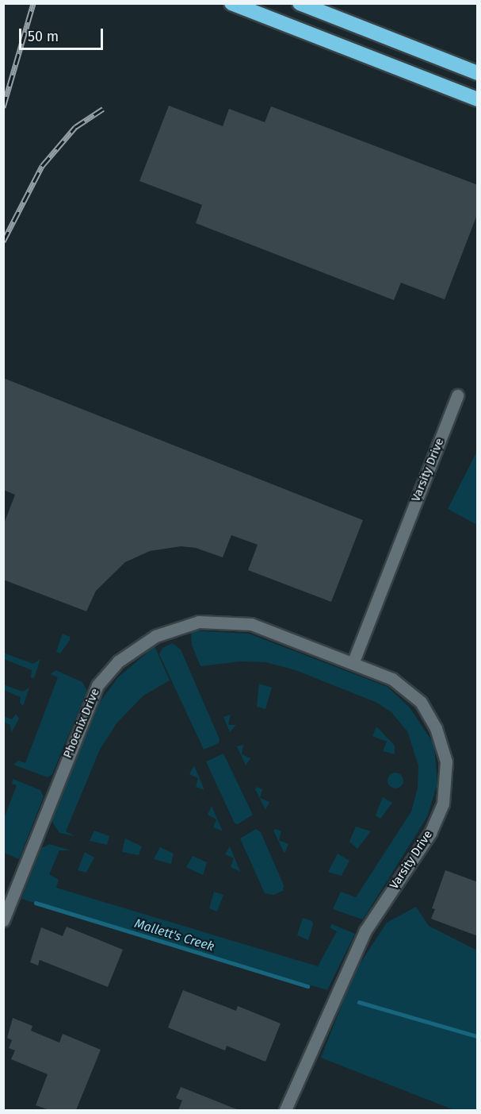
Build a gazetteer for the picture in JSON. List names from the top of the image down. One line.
{"streets":{"street":["Varsity Drive","Phoenix Drive"]},"crossings":[["Varsity Drive","Phoenix Drive"]],"water":["Mallett's Creek"],"scale_bar":"50 m"}
